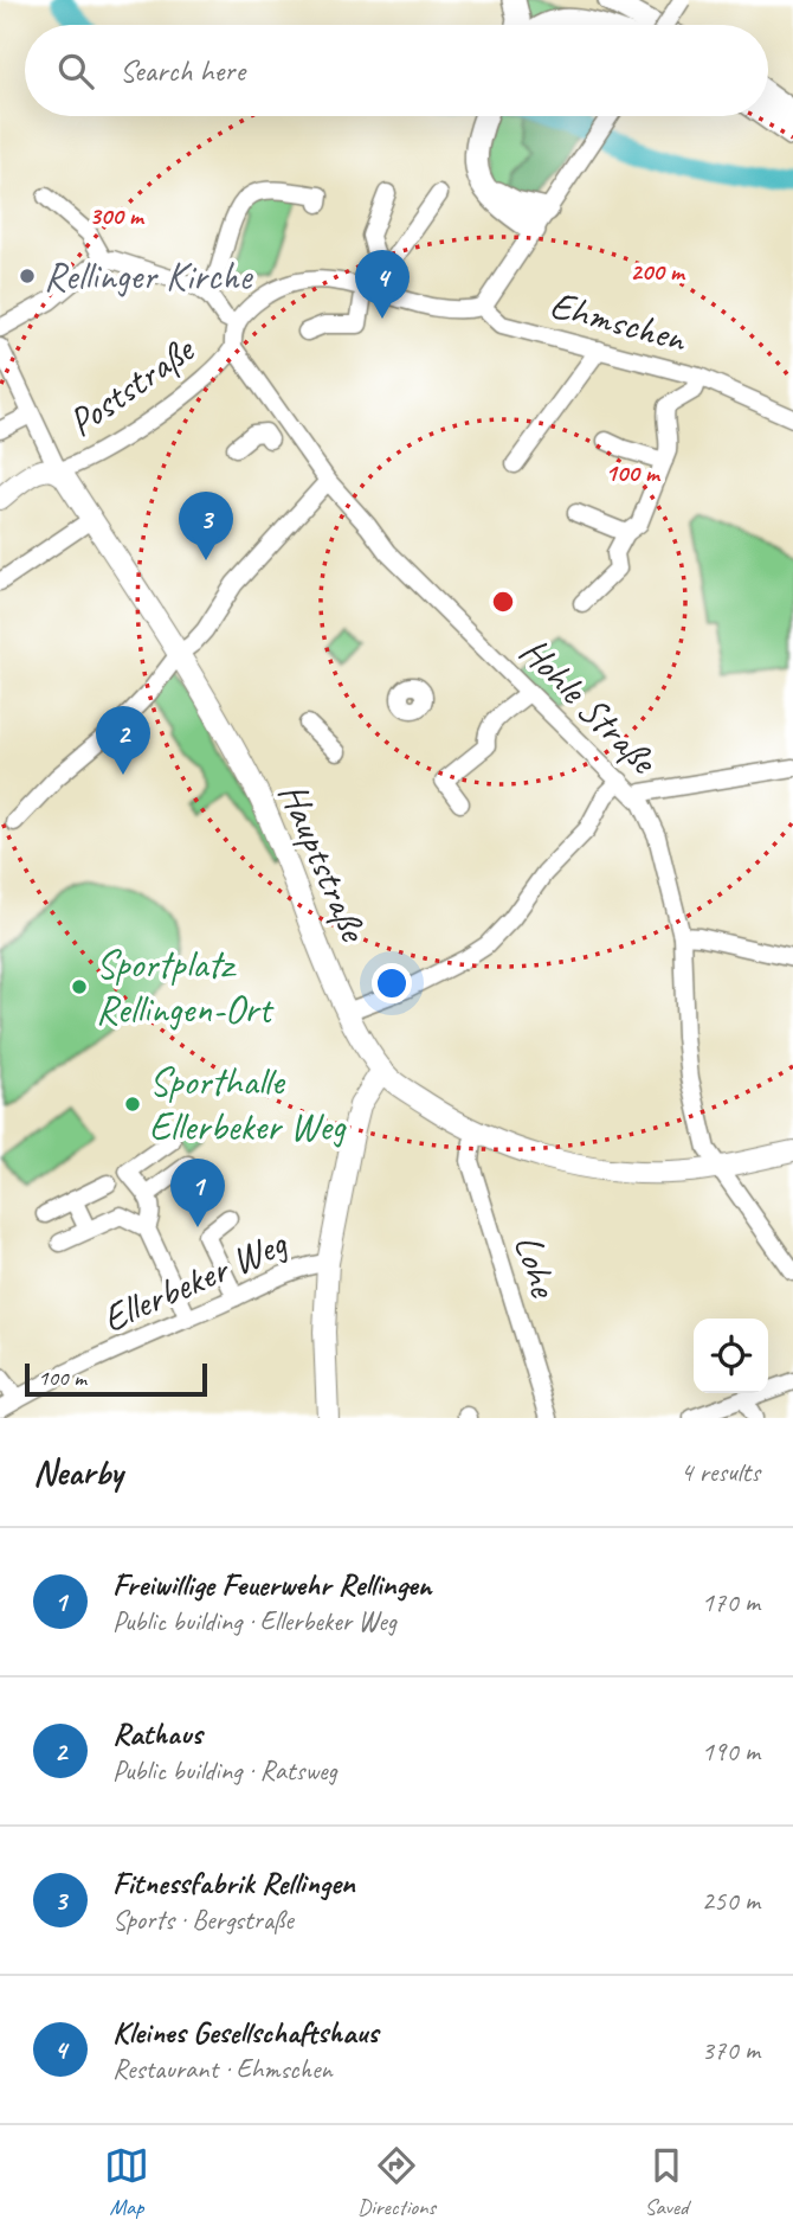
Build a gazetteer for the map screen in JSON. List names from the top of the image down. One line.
{"streets":{"main road":["Hauptstraße"],"street":["Ehmschen","Poststraße","Hohle Straße","Lohe","Ellerbeker Weg"]},"crossings":[["Poststraße","Hohle Straße"],["Poststraße","Hauptstraße"],["Hohle Straße","Hauptstraße"],["Hauptstraße","Lohe"]],"places":["Rellinger Kirche","Sportplatz Rellingen-Ort","Sporthalle Ellerbeker Weg"],"scale_bar":"100 m","page":{"search":"Search here","pins":["4","3","2","1"],"scale":"100 m","heading":["Nearby","4 results"],"list":[{"mark":"1","name":"Freiwillige Feuerwehr Rellingen","note":"Public building · Ellerbeker Weg","value":"170 m"},{"mark":"2","name":"Rathaus","note":"Public building · Ratsweg","value":"190 m"},{"mark":"3","name":"Fitnessfabrik Rellingen","note":"Sports · Bergstraße","value":"250 m"},{"mark":"4","name":"Kleines Gesellschaftshaus","note":"Restaurant · Ehmschen","value":"370 m"}],"nav":["Map","Directions","Saved"]},"rings":["300 m","200 m","100 m"]}
